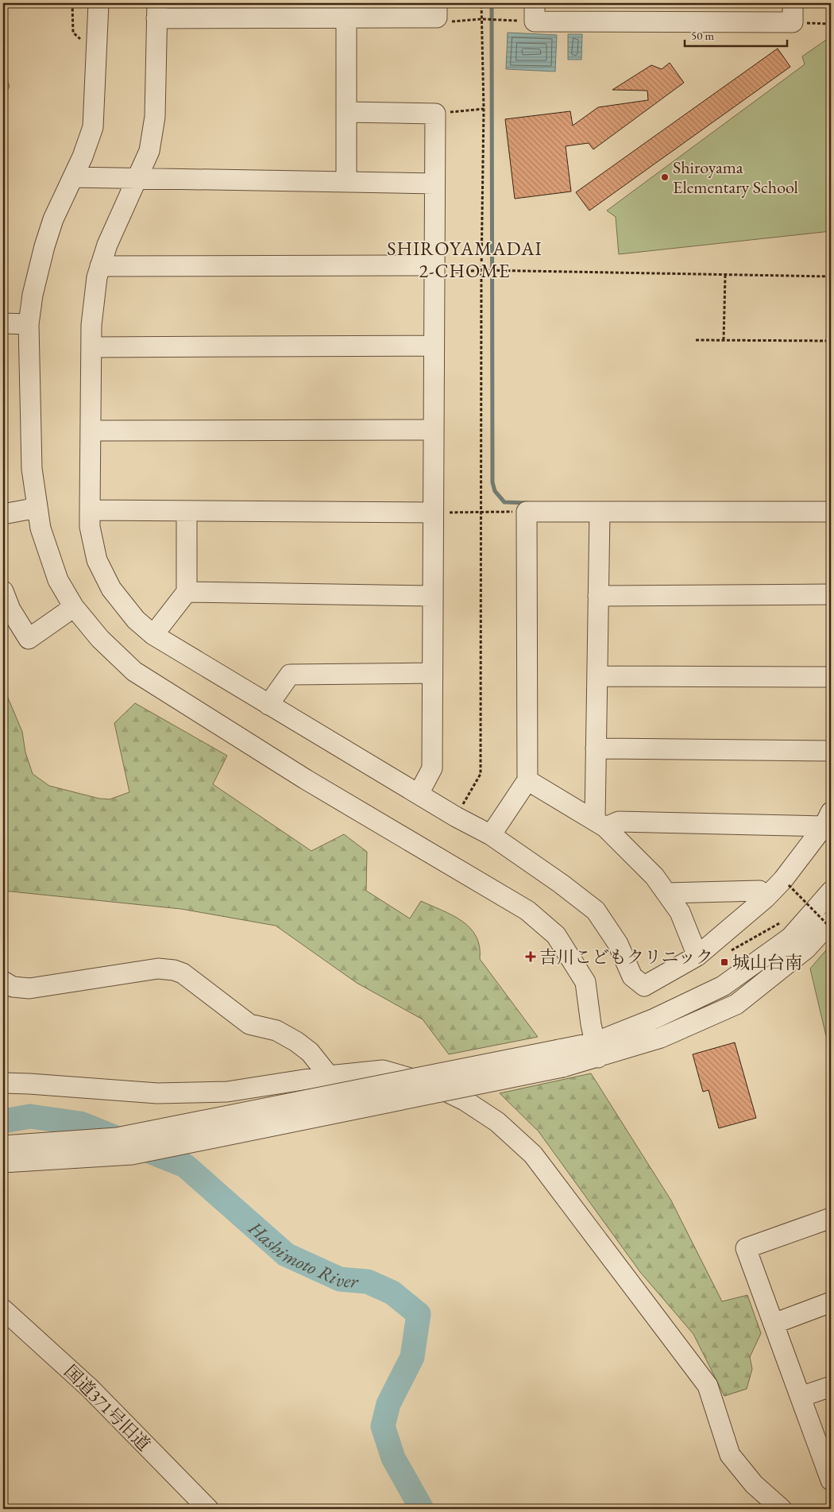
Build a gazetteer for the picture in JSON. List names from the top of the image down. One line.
{"streets":{"street":["国道371号旧道"]},"districts":["SHIROYAMADAI 2-CHOME"],"water":["Hashimoto River"],"places":{"other":["Shiroyama Elementary School"],"health":["吉川こどもクリニック"],"transit":["城山台南"]},"scale_bar":"50 m"}
